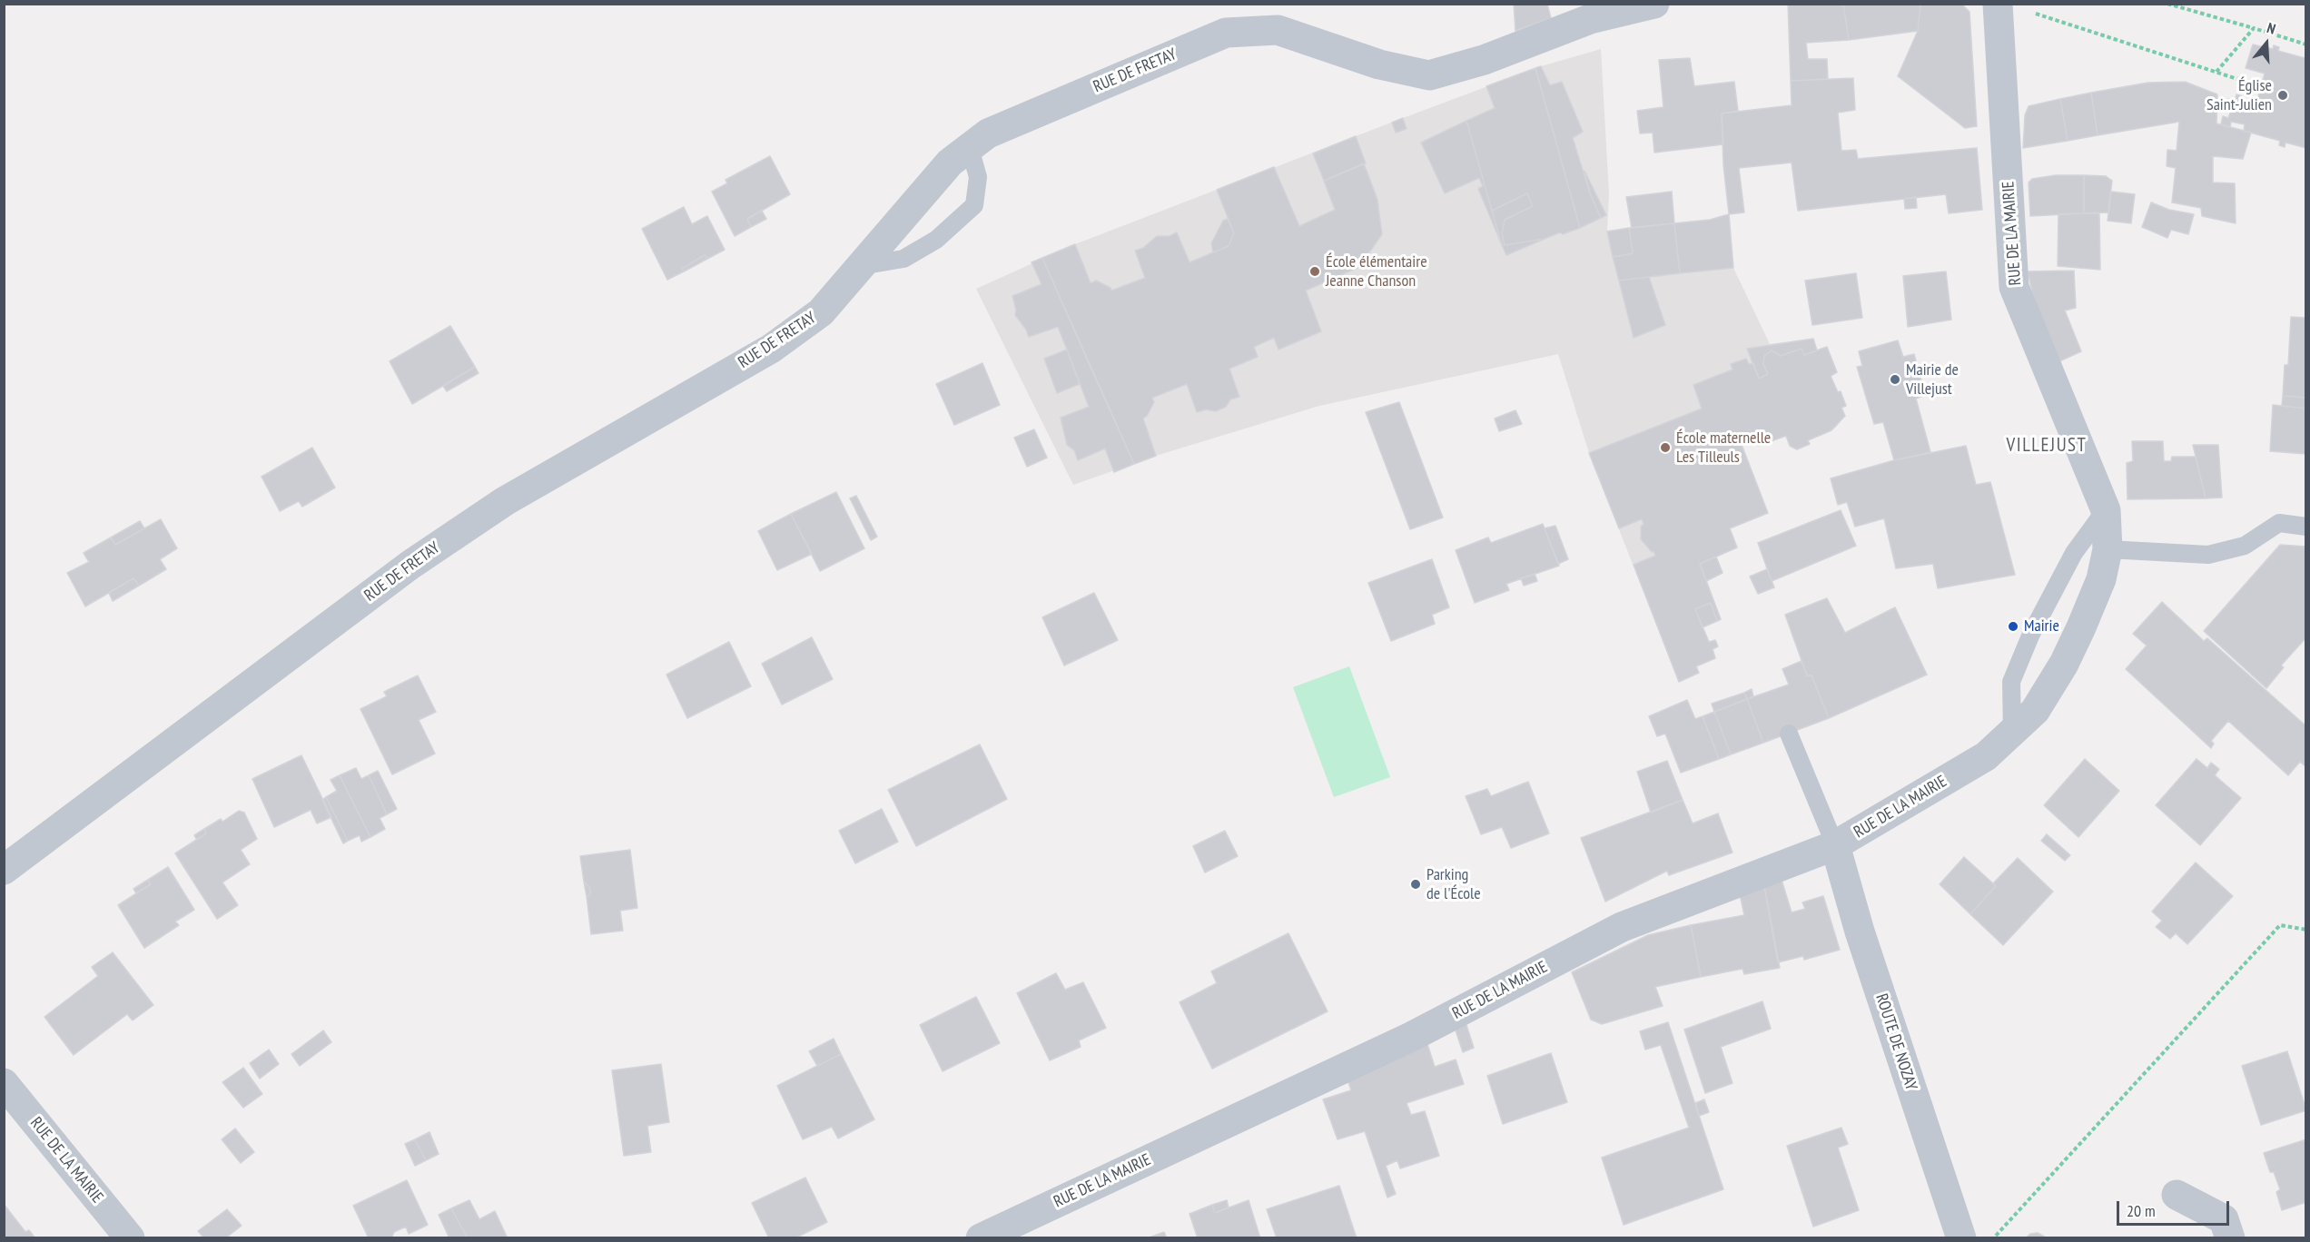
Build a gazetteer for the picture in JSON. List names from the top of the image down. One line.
{"streets":{"street":["RUE DE FRETAY","RUE DE LA MAIRIE","ROUTE DE NOZAY"]},"crossings":[["RUE DE LA MAIRIE","ROUTE DE NOZAY"]],"districts":["VILLEJUST"],"places":["Église Saint-Julien","École élémentaire Jeanne Chanson","Mairie de Villejust","École maternelle Les Tilleuls","Mairie","Parking de l'École"],"scale_bar":"20 m","north":"top"}
